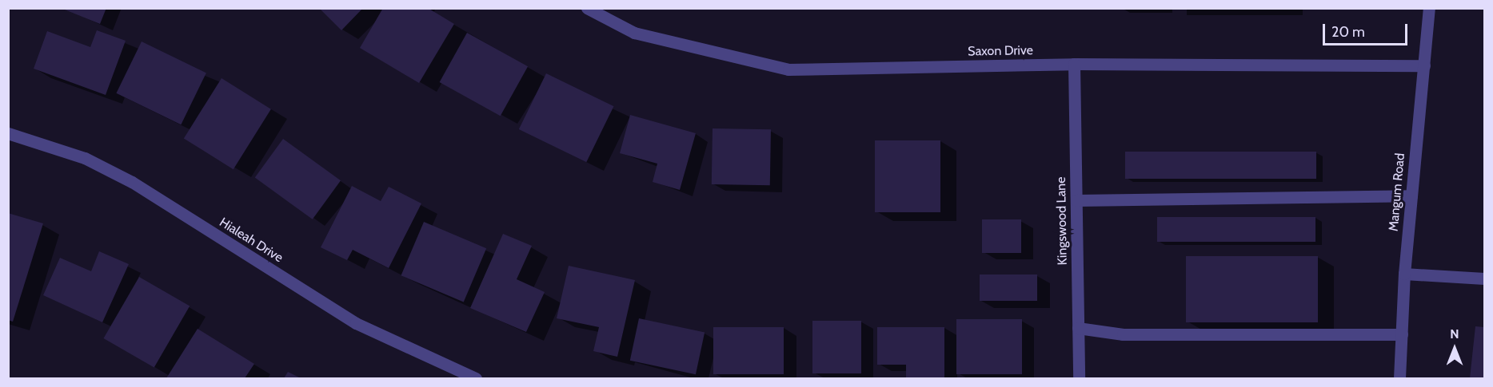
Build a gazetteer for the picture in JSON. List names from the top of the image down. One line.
{"streets":{"street":["Saxon Drive","Mangum Road","Kingswood Lane","Hialeah Drive"]},"crossings":[["Saxon Drive","Mangum Road"],["Saxon Drive","Kingswood Lane"]],"scale_bar":"20 m","north":"top"}
